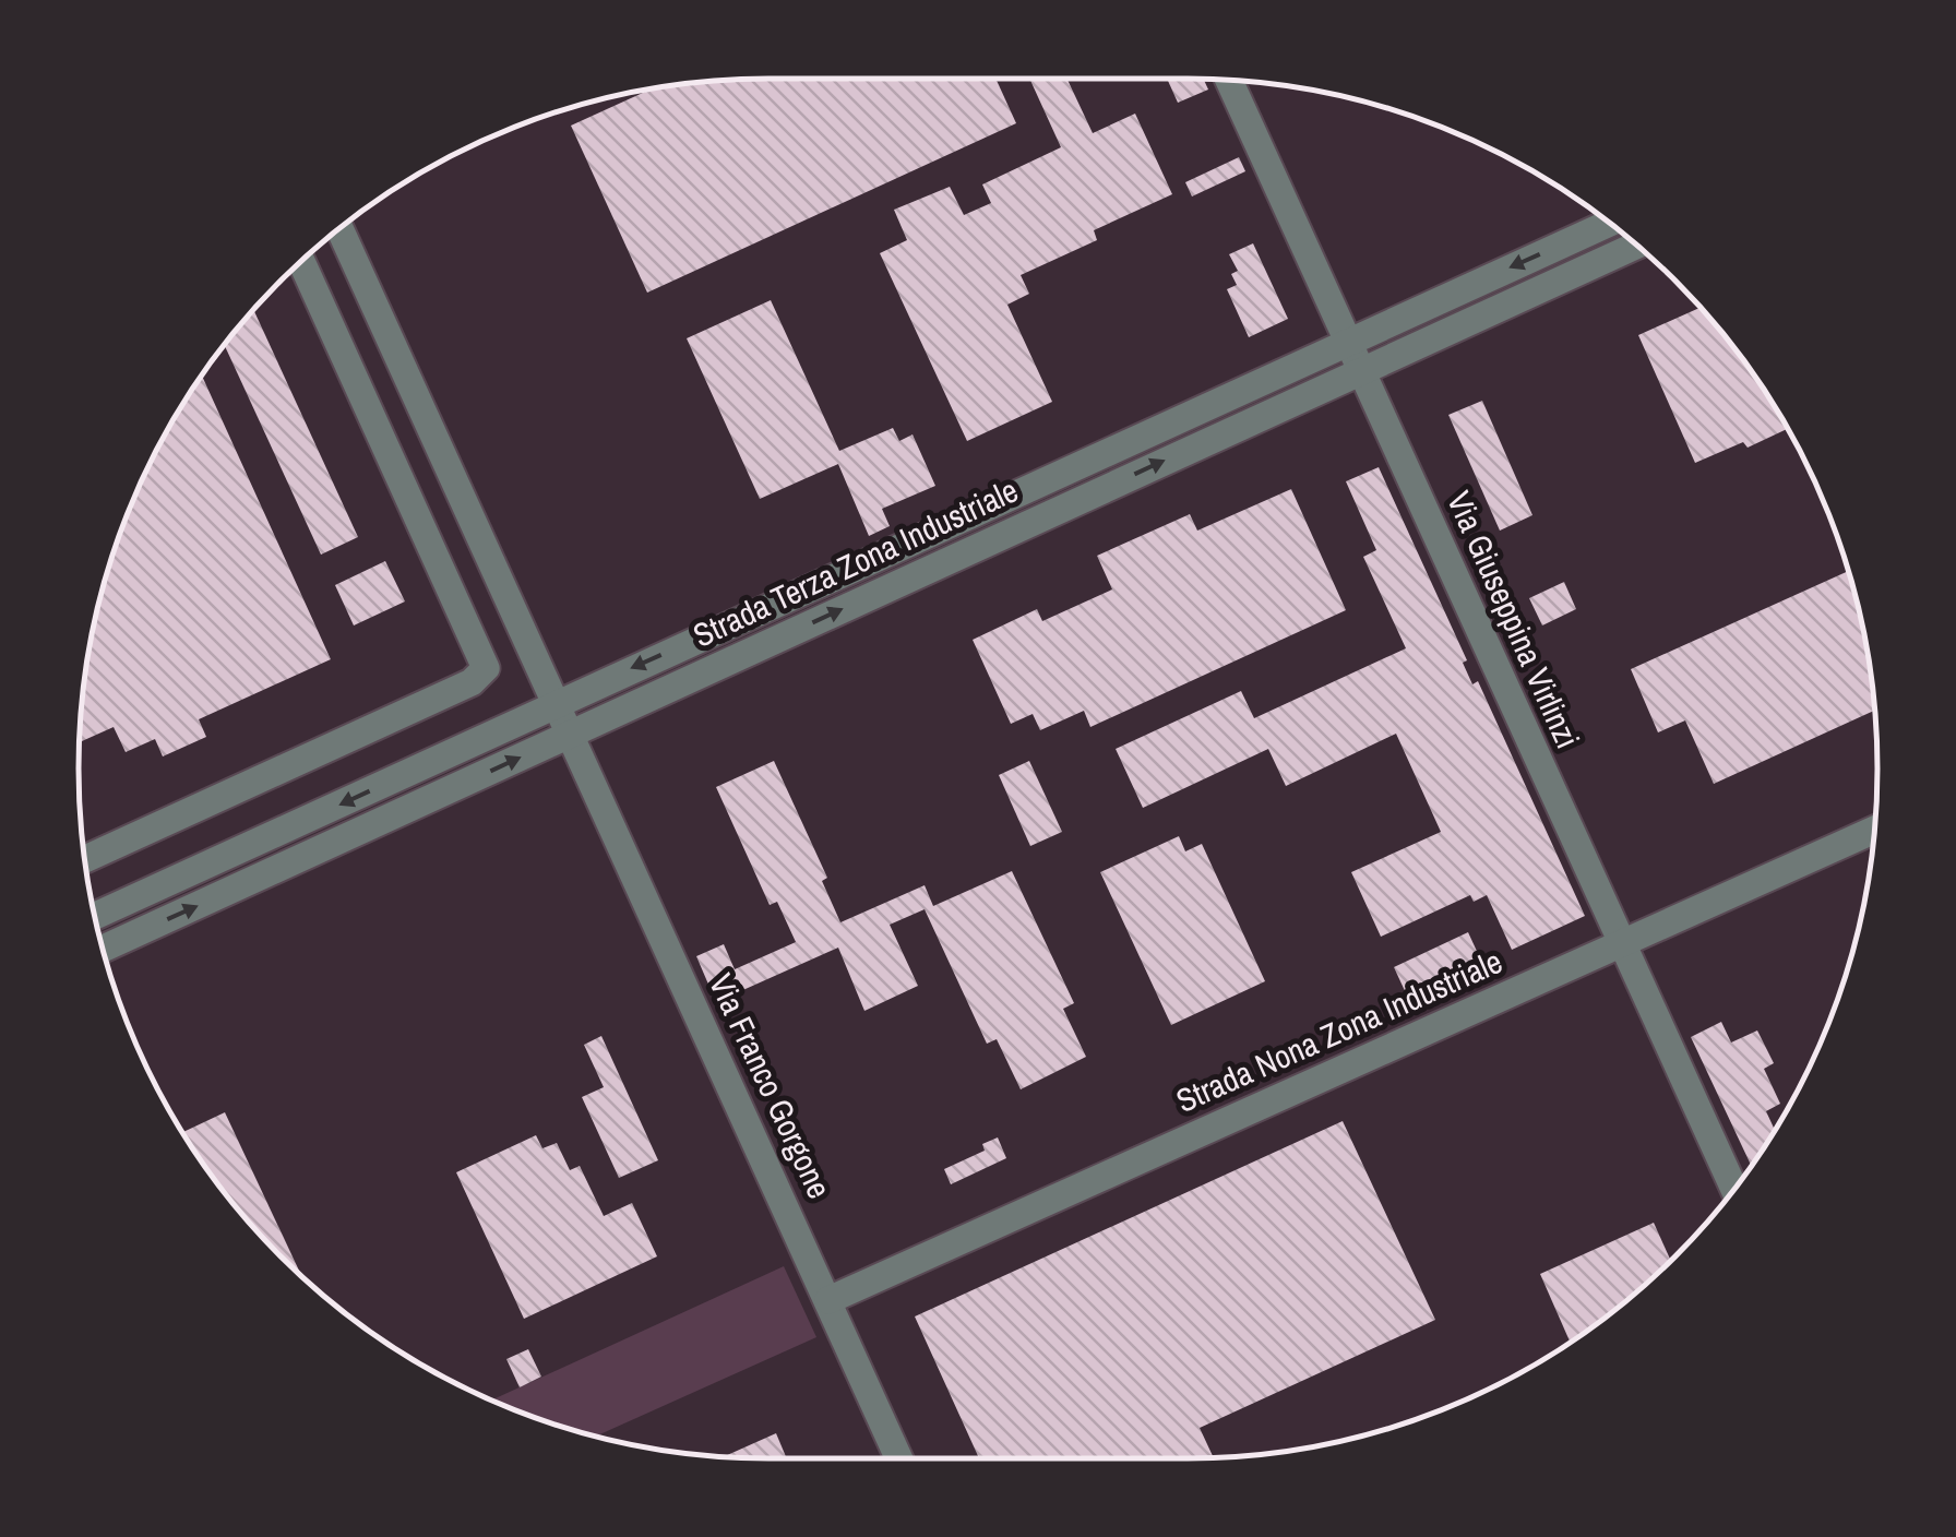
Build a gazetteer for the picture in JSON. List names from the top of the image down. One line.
{"streets":{"street":["Strada Terza Zona Industriale","Via Giuseppina Virlinzi","Strada Nona Zona Industriale","Via Franco Gorgone"]},"crossings":[["Strada Terza Zona Industriale","Via Giuseppina Virlinzi"],["Strada Terza Zona Industriale","Via Franco Gorgone"],["Via Giuseppina Virlinzi","Strada Nona Zona Industriale"],["Strada Nona Zona Industriale","Via Franco Gorgone"]]}
